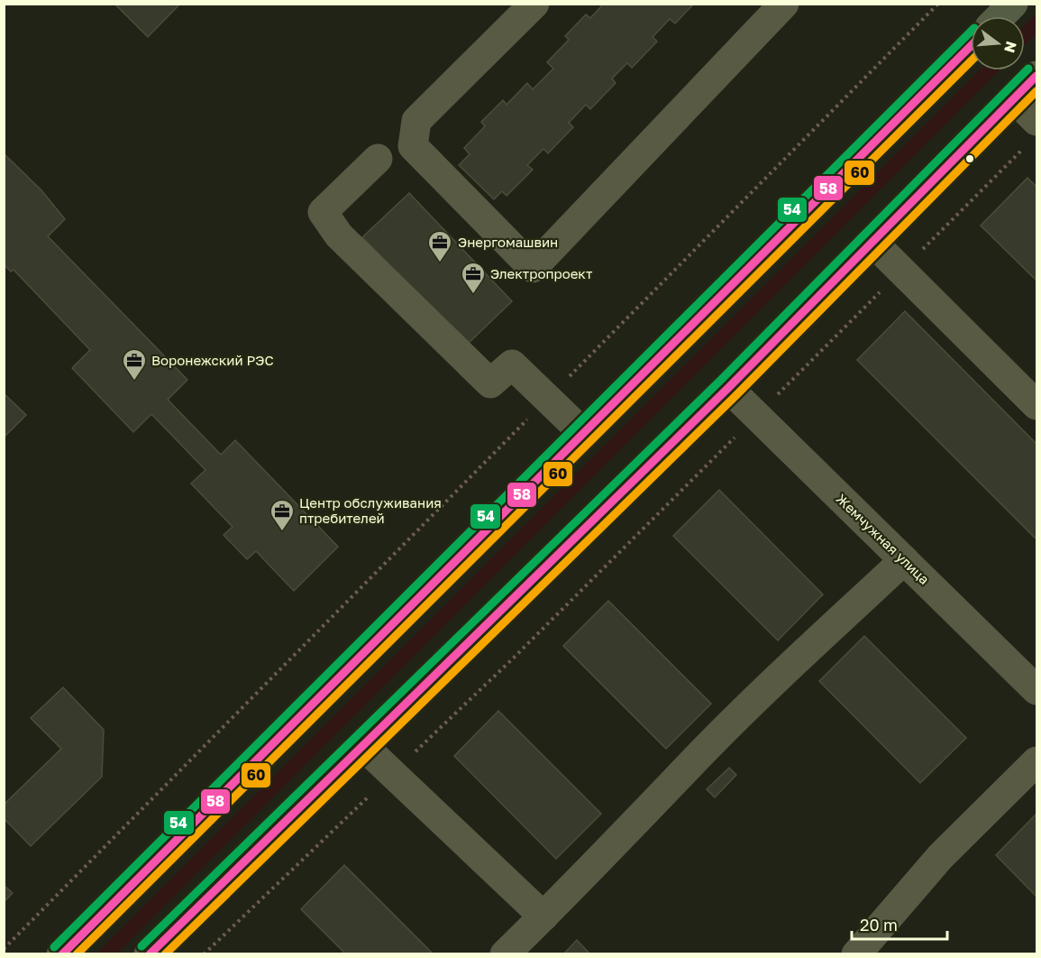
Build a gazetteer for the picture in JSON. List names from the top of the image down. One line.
{"streets":{"street":["Жемчужная улица"]},"places":{"office":["Энергомашвин","Электропроект","Воронежский РЭС","Центр обслуживания птребителей"]},"lines":["transit line 54","transit line 58","transit line 60"],"scale_bar":"20 m","north":"right"}
